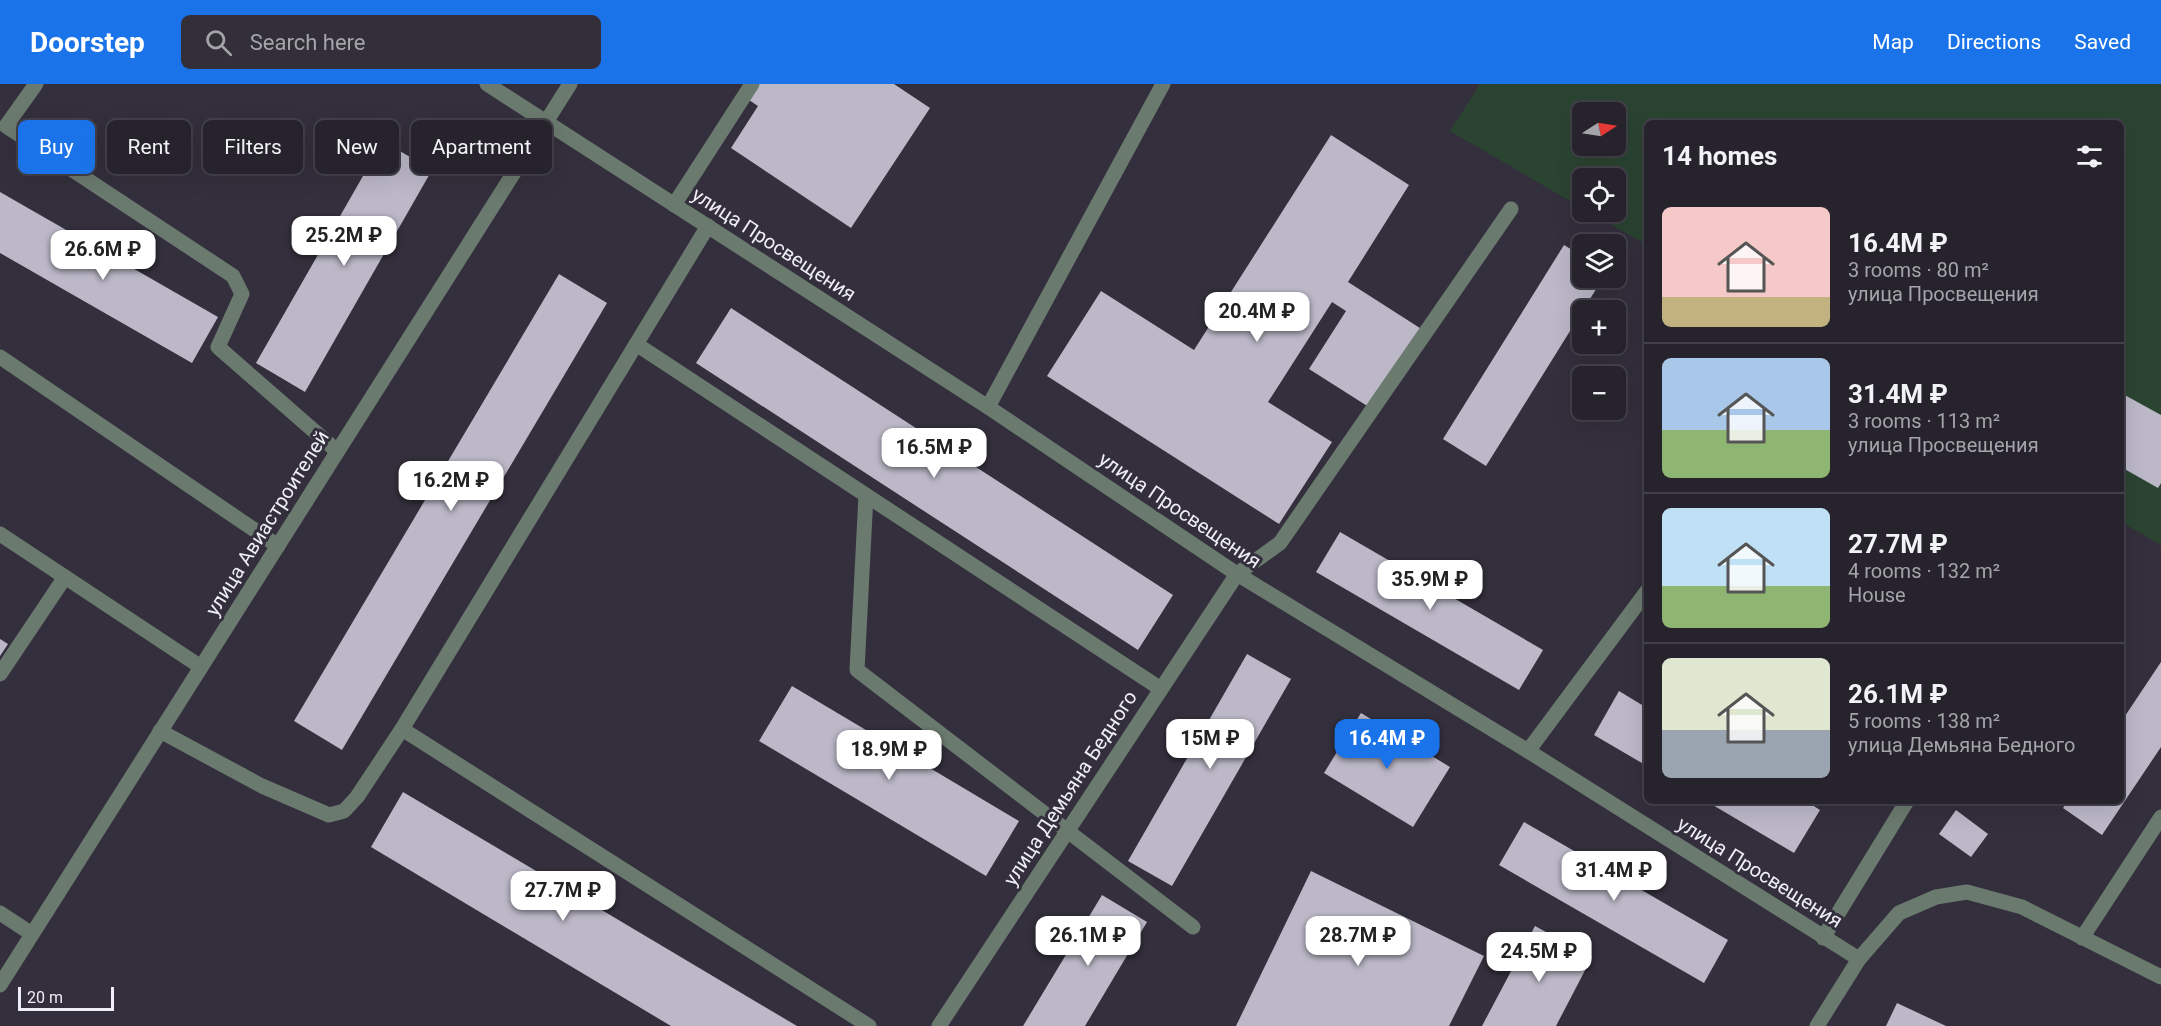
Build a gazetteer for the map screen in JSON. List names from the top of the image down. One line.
{"streets":{"street":["улица Просвещения","улица Авиастроителей","улица Демьяна Бедного"]},"crossings":[["улица Просвещения","улица Авиастроителей"],["улица Просвещения","улица Демьяна Бедного"]],"scale_bar":"20 m","north":"right","page":{"header":"Doorstep","search":"Search here","nav":["Map","Directions","Saved"],"map_buttons":["+","−"],"chip":["Buy","Rent","Filters","New","Apartment"],"heading":"14 homes","list":[{"name":"16.4M ₽","note":"3 rooms · 80 m² · улица Просвещения"},{"name":"31.4M ₽","note":"3 rooms · 113 m² · улица Просвещения"},{"name":"27.7M ₽","note":"4 rooms · 132 m² · House"},{"name":"26.1M ₽","note":"5 rooms · 138 m² · улица Демьяна Бедного"}],"price":["25.2M ₽","26.6M ₽","20.4M ₽","16.5M ₽","16.2M ₽","35.9M ₽","15M ₽","16.4M ₽","18.9M ₽","31.4M ₽","27.7M ₽","26.1M ₽","28.7M ₽","24.5M ₽"],"scale":"20 m"}}
